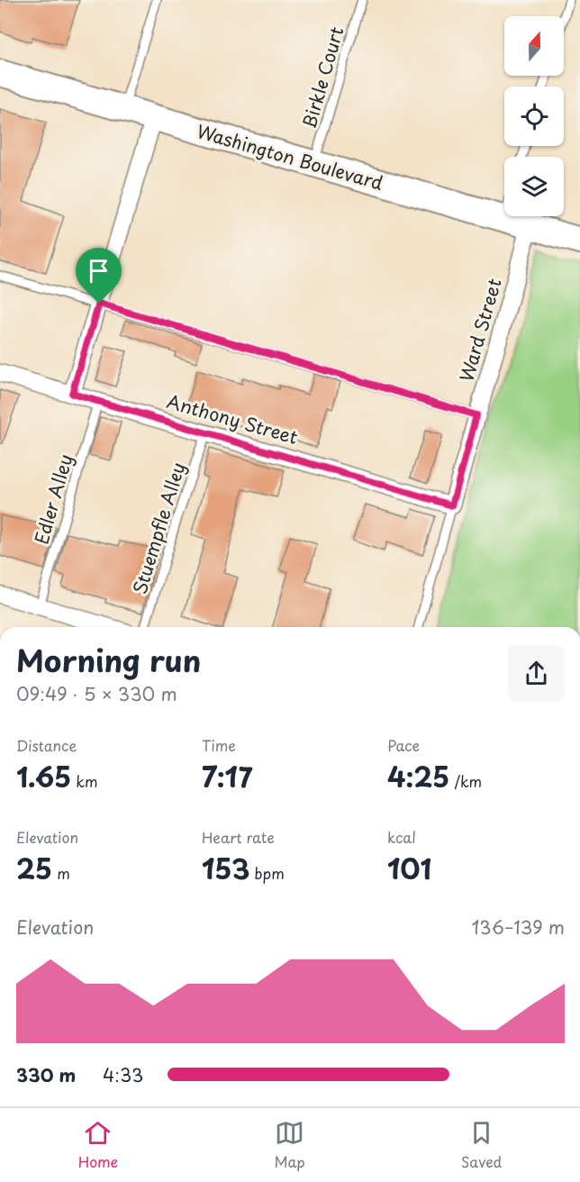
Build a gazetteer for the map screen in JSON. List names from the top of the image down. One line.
{"streets":{"main road":["Washington Boulevard"],"street":["Ward Street","Anthony Street"],"lane":["Birkle Court","Edler Alley","Stuempfle Alley"]},"crossings":[["Birkle Court","Washington Boulevard"],["Washington Boulevard","Ward Street"],["Ward Street","Anthony Street"],["Anthony Street","Edler Alley"],["Anthony Street","Stuempfle Alley"]],"north":"top","page":{"heading":["Morning run","09:49 · 5 × 330 m"],"stats":[["Distance","1.65 km"],["Time","7:17"],["Pace","4:25 /km"],["Elevation","25 m"],["Heart rate","153 bpm"],["kcal","101"]],"chart":["Elevation","136–139 m"],"list":[{"name":"330 m","note":"4:33"}],"tabs":["Home","Map","Saved"]}}
